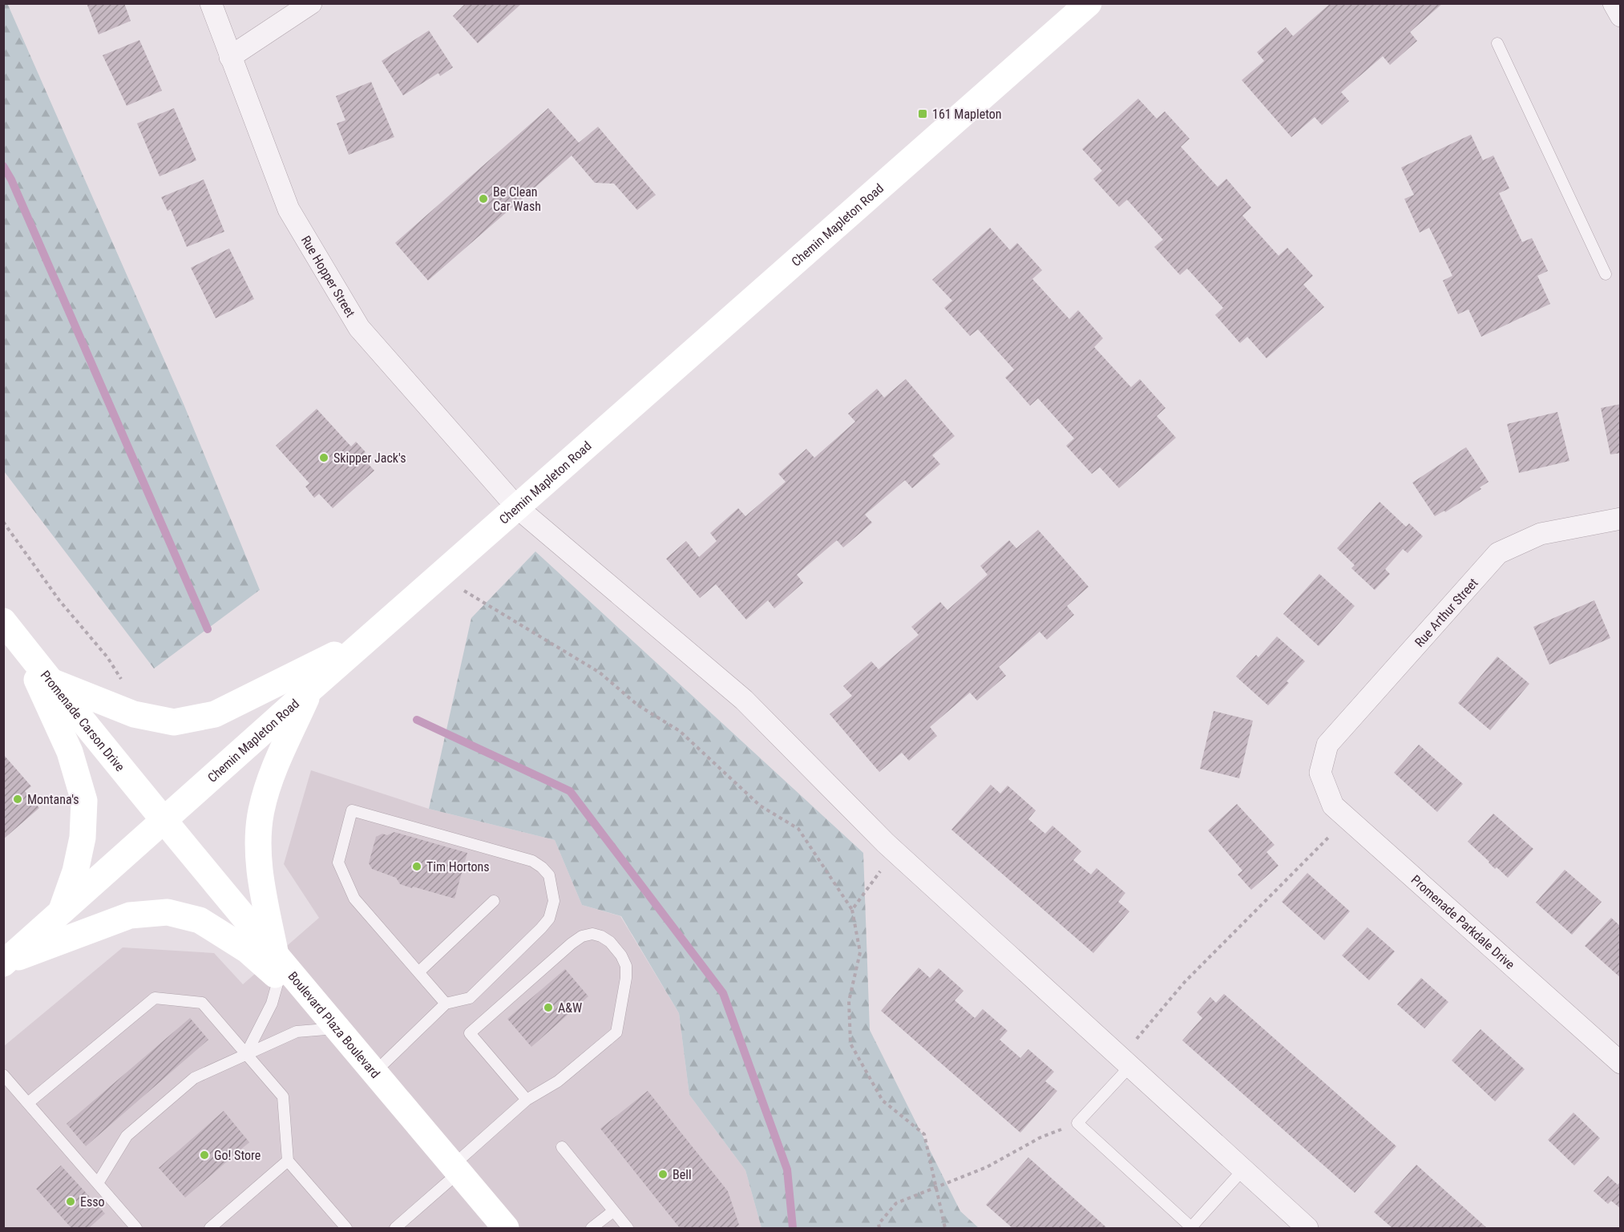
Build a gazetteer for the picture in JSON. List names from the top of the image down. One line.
{"streets":{"main road":["Chemin Mapleton Road","Promenade Carson Drive","Boulevard Plaza Boulevard"],"street":["Rue Hopper Street","Rue Arthur Street","Promenade Parkdale Drive"]},"crossings":[["Chemin Mapleton Road","Rue Hopper Street"],["Chemin Mapleton Road","Promenade Carson Drive"],["Rue Arthur Street","Promenade Parkdale Drive"]],"places":{"transit":["161 Mapleton"],"other":["Be Clean Car Wash","Skipper Jack's","Montana's","Tim Hortons","A&W","Go! Store","Bell","Esso"]}}
